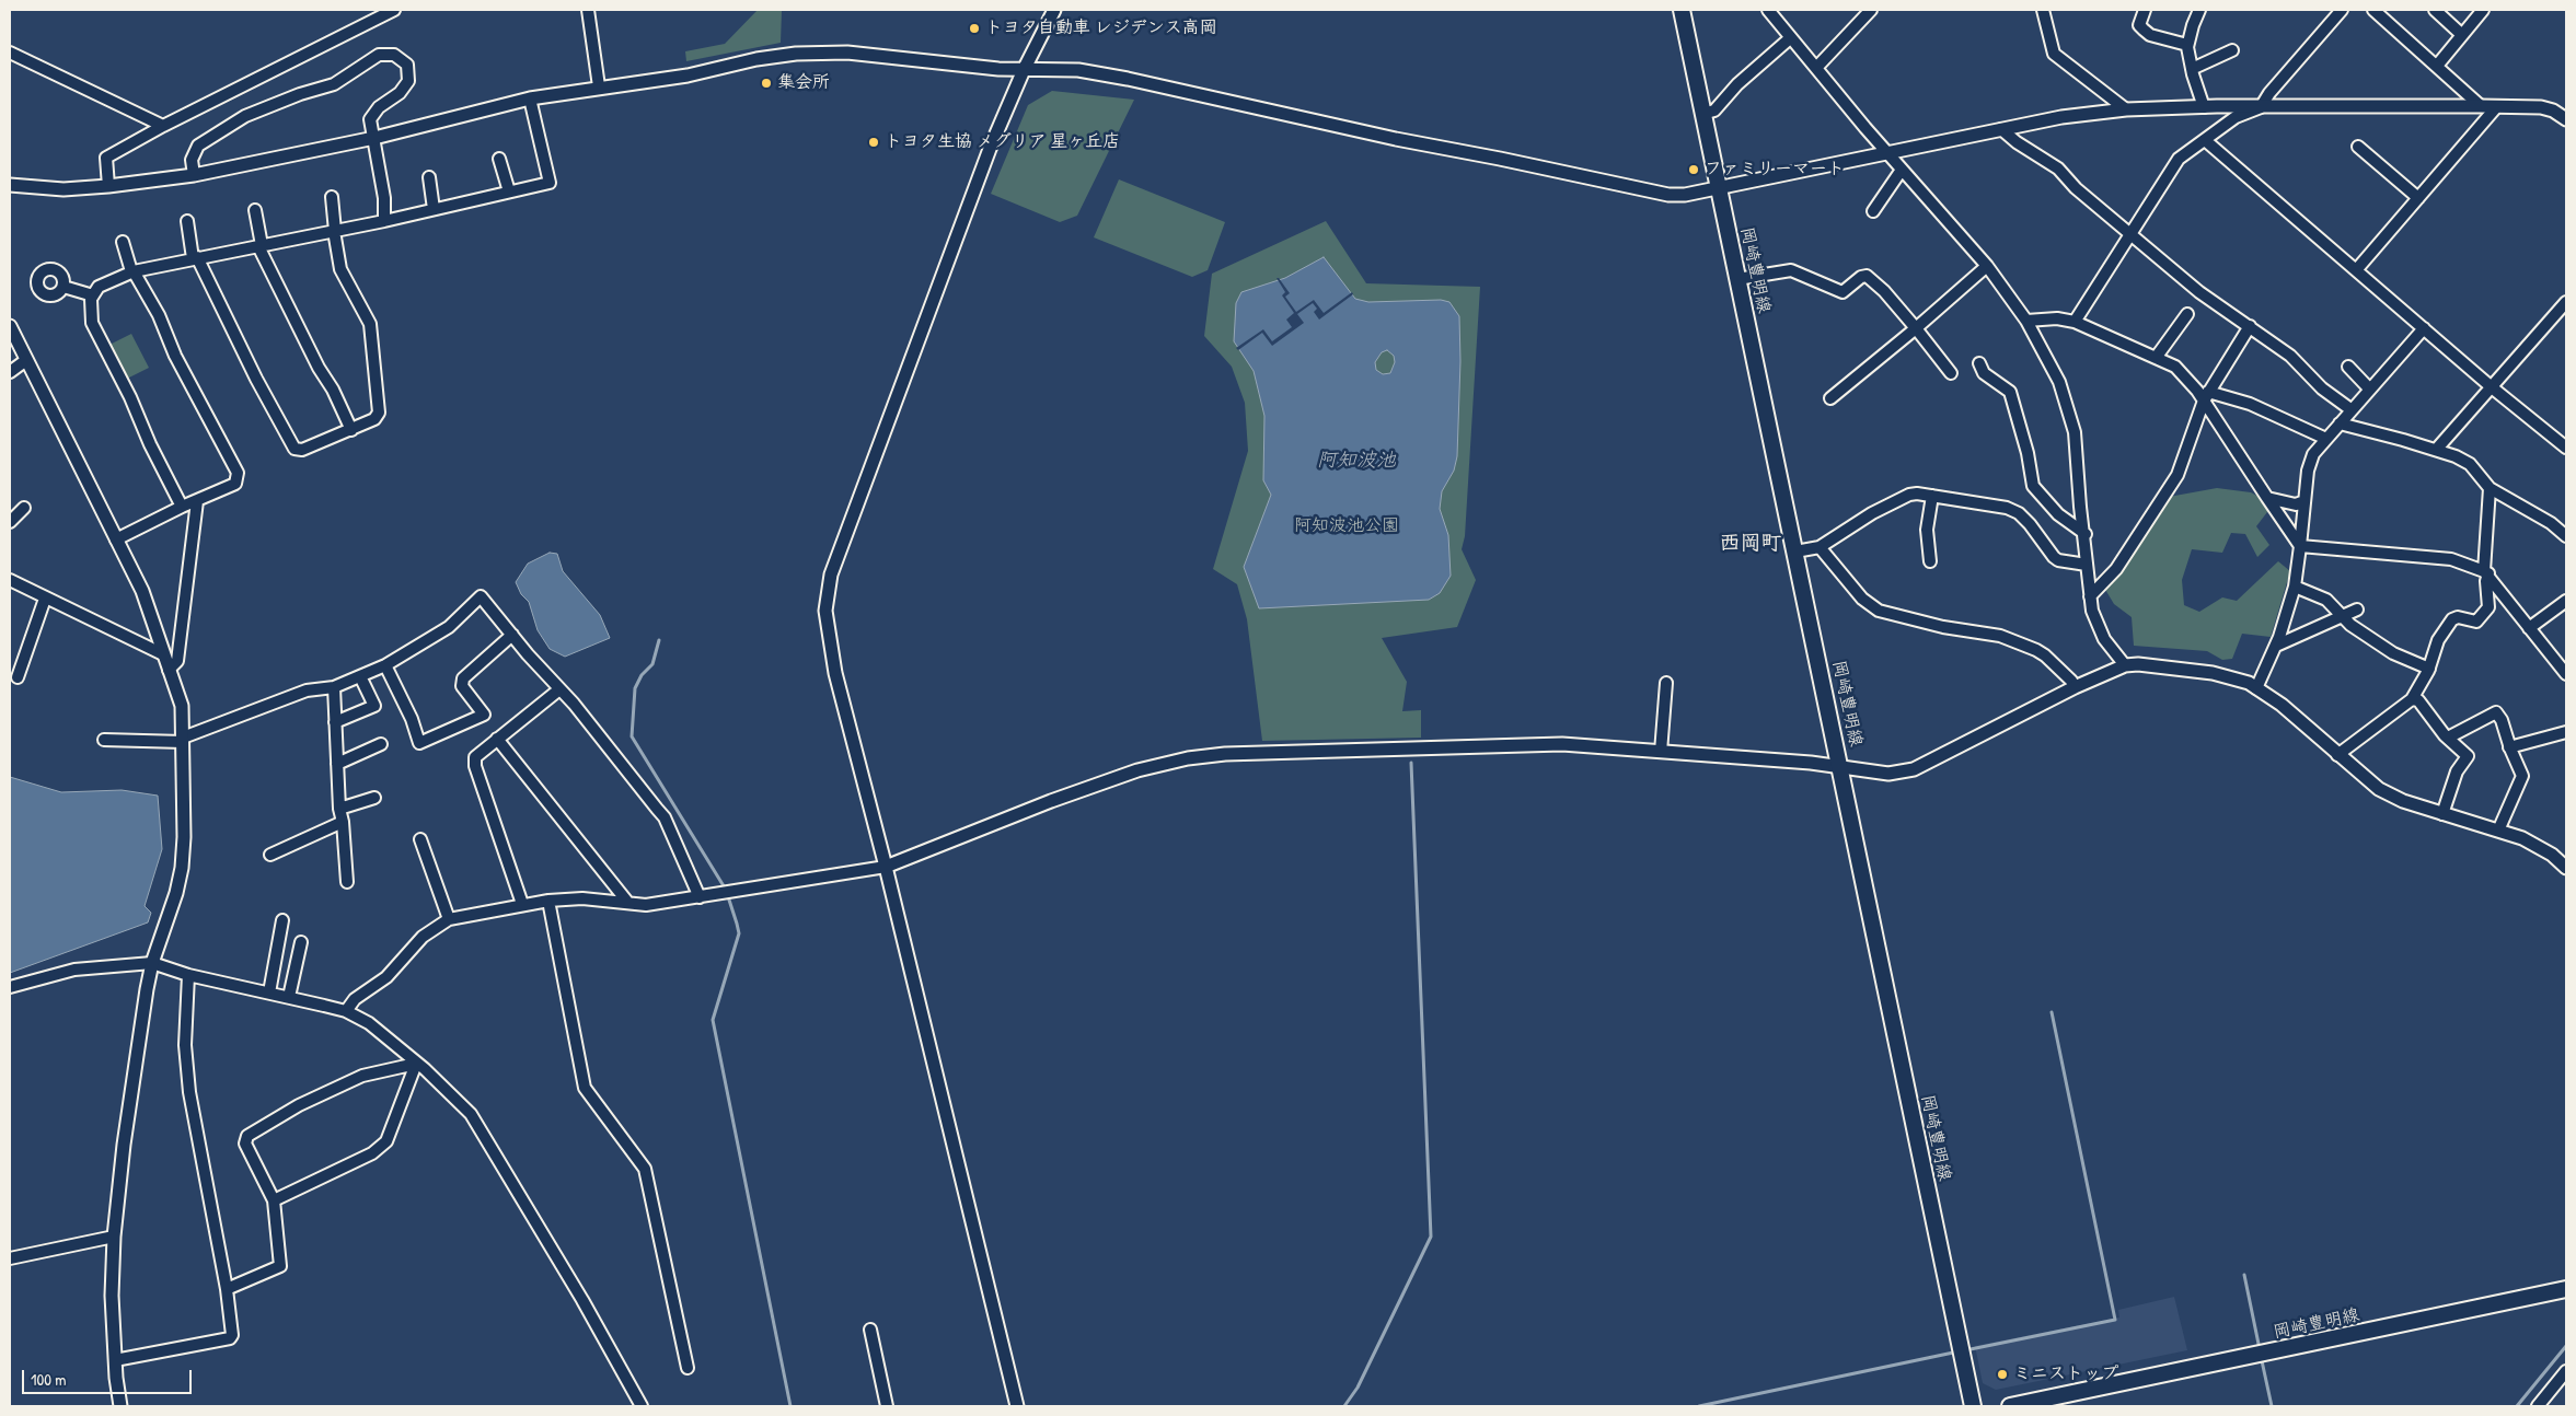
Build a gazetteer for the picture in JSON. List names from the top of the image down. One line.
{"streets":{"main road":["岡崎豊明線"]},"districts":["西岡町"],"water":["阿知波池"],"parks":["阿知波池公園"],"places":["トヨタ自動車 レジデンス高岡","集会所","トヨタ生協 メグリア 星ヶ丘店","ファミリーマート","ミニストップ"],"scale_bar":"100 m"}
